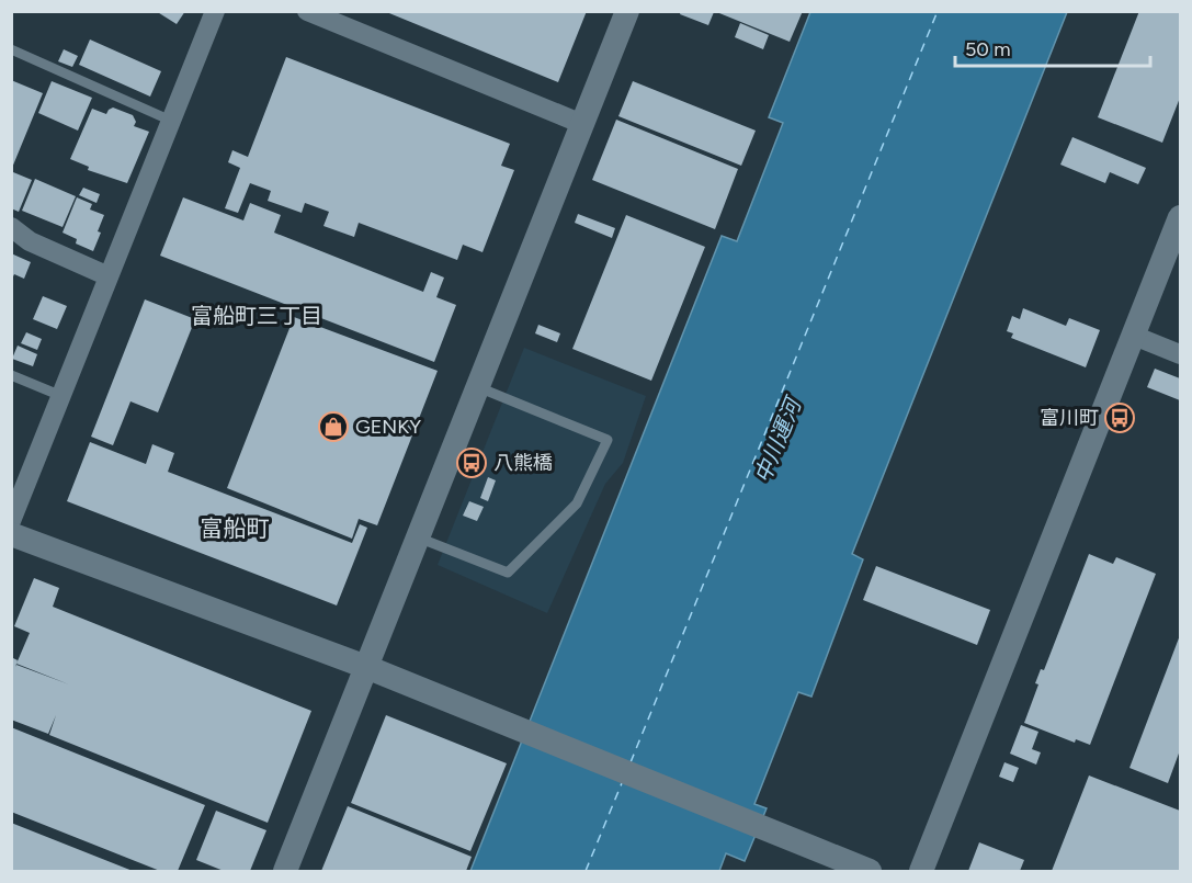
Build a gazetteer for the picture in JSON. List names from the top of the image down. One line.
{"districts":["富船町三丁目","富船町"],"water":["中川運河"],"places":{"bus stop":["富川町","八熊橋"],"shop":["GENKY"]},"scale_bar":"50 m"}
